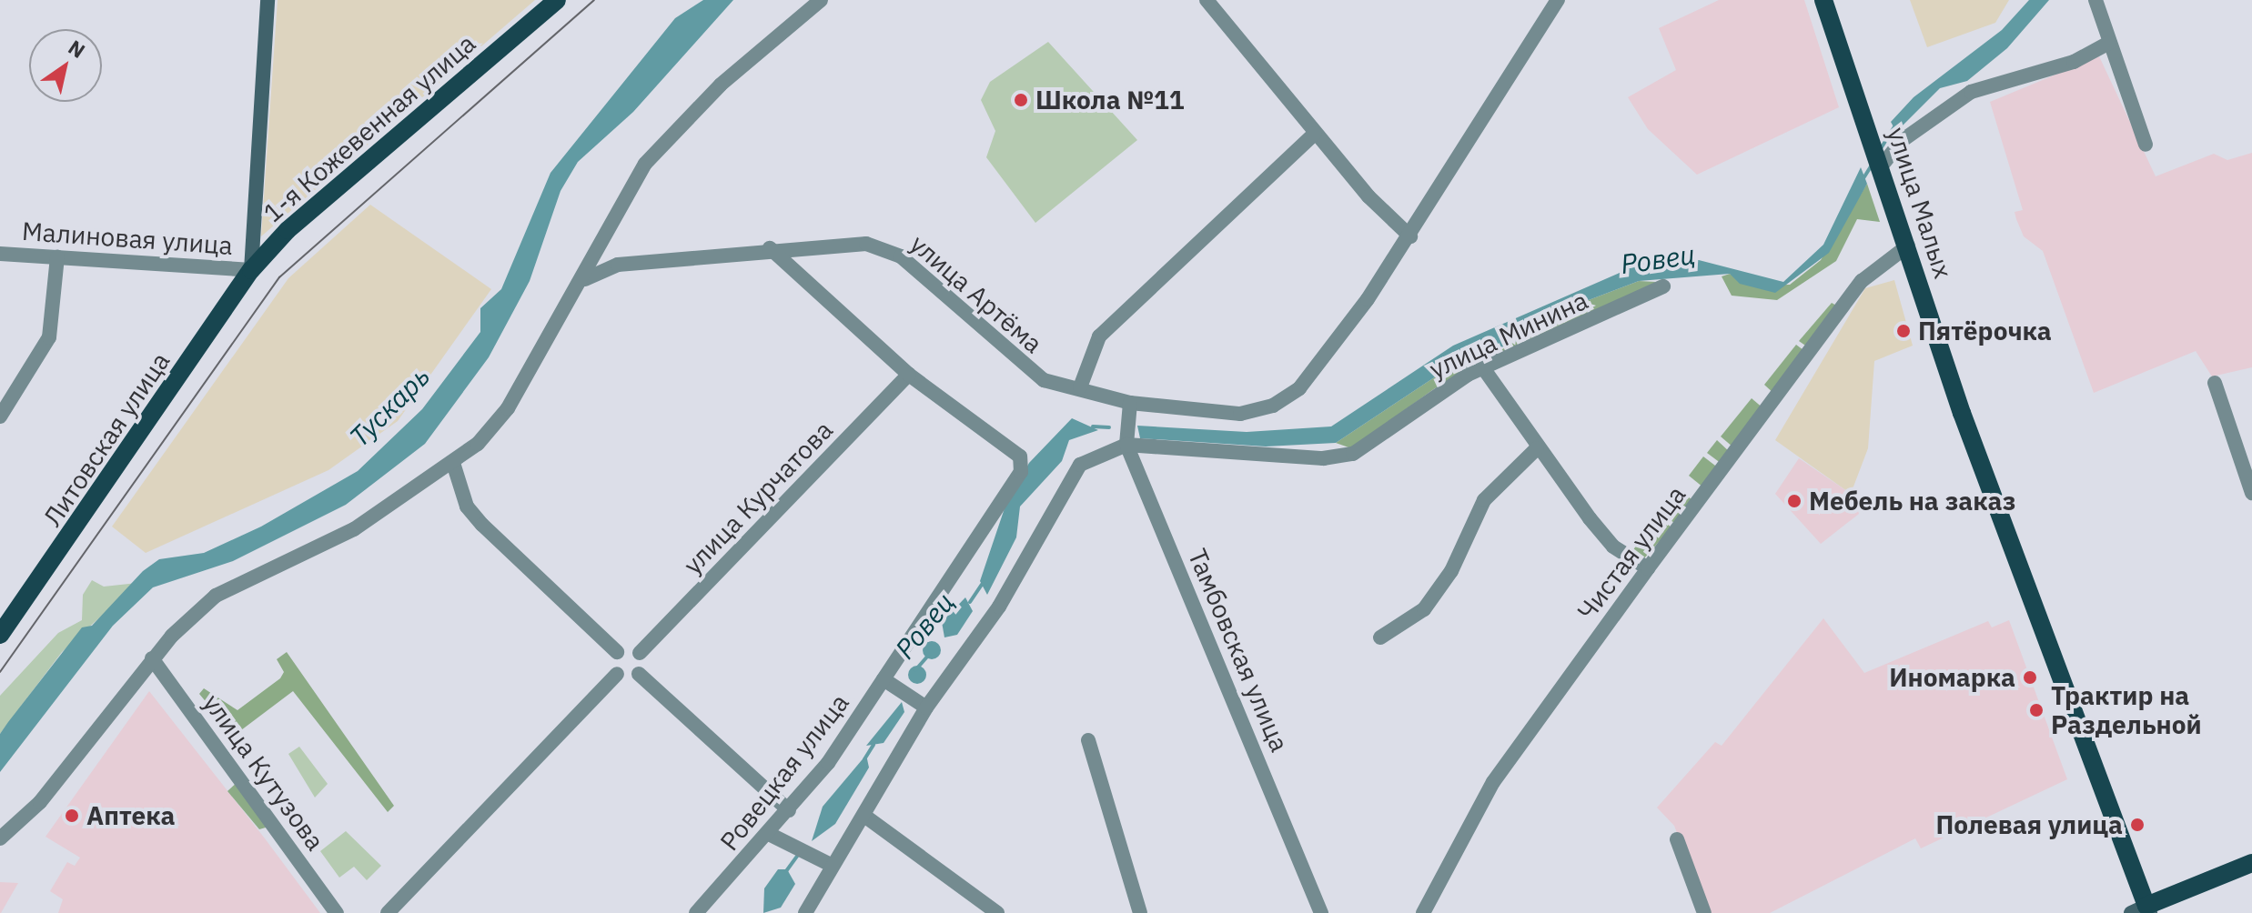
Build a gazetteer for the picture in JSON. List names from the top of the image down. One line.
{"streets":{"main road":["1-я Кожевенная улица","улица Малых","Литовская улица"],"street":["Малиновая улица","улица Артёма","улица Минина","улица Курчатова","Чистая улица","Тамбовская улица","улица Кутузова","Ровецкая улица"]},"crossings":[["1-я Кожевенная улица","Малиновая улица"],["1-я Кожевенная улица","Литовская улица"],["улица Малых","Чистая улица"],["Малиновая улица","Литовская улица"],["улица Артёма","Тамбовская улица"],["улица Минина","Тамбовская улица"],["улица Курчатова","Ровецкая улица"]],"water":["Ровец","Тускарь"],"places":["Школа №11","Пятёрочка","Мебель на заказ","Иномарка","Трактир на Раздельной","Аптека","Полевая улица"],"north":"top right"}
